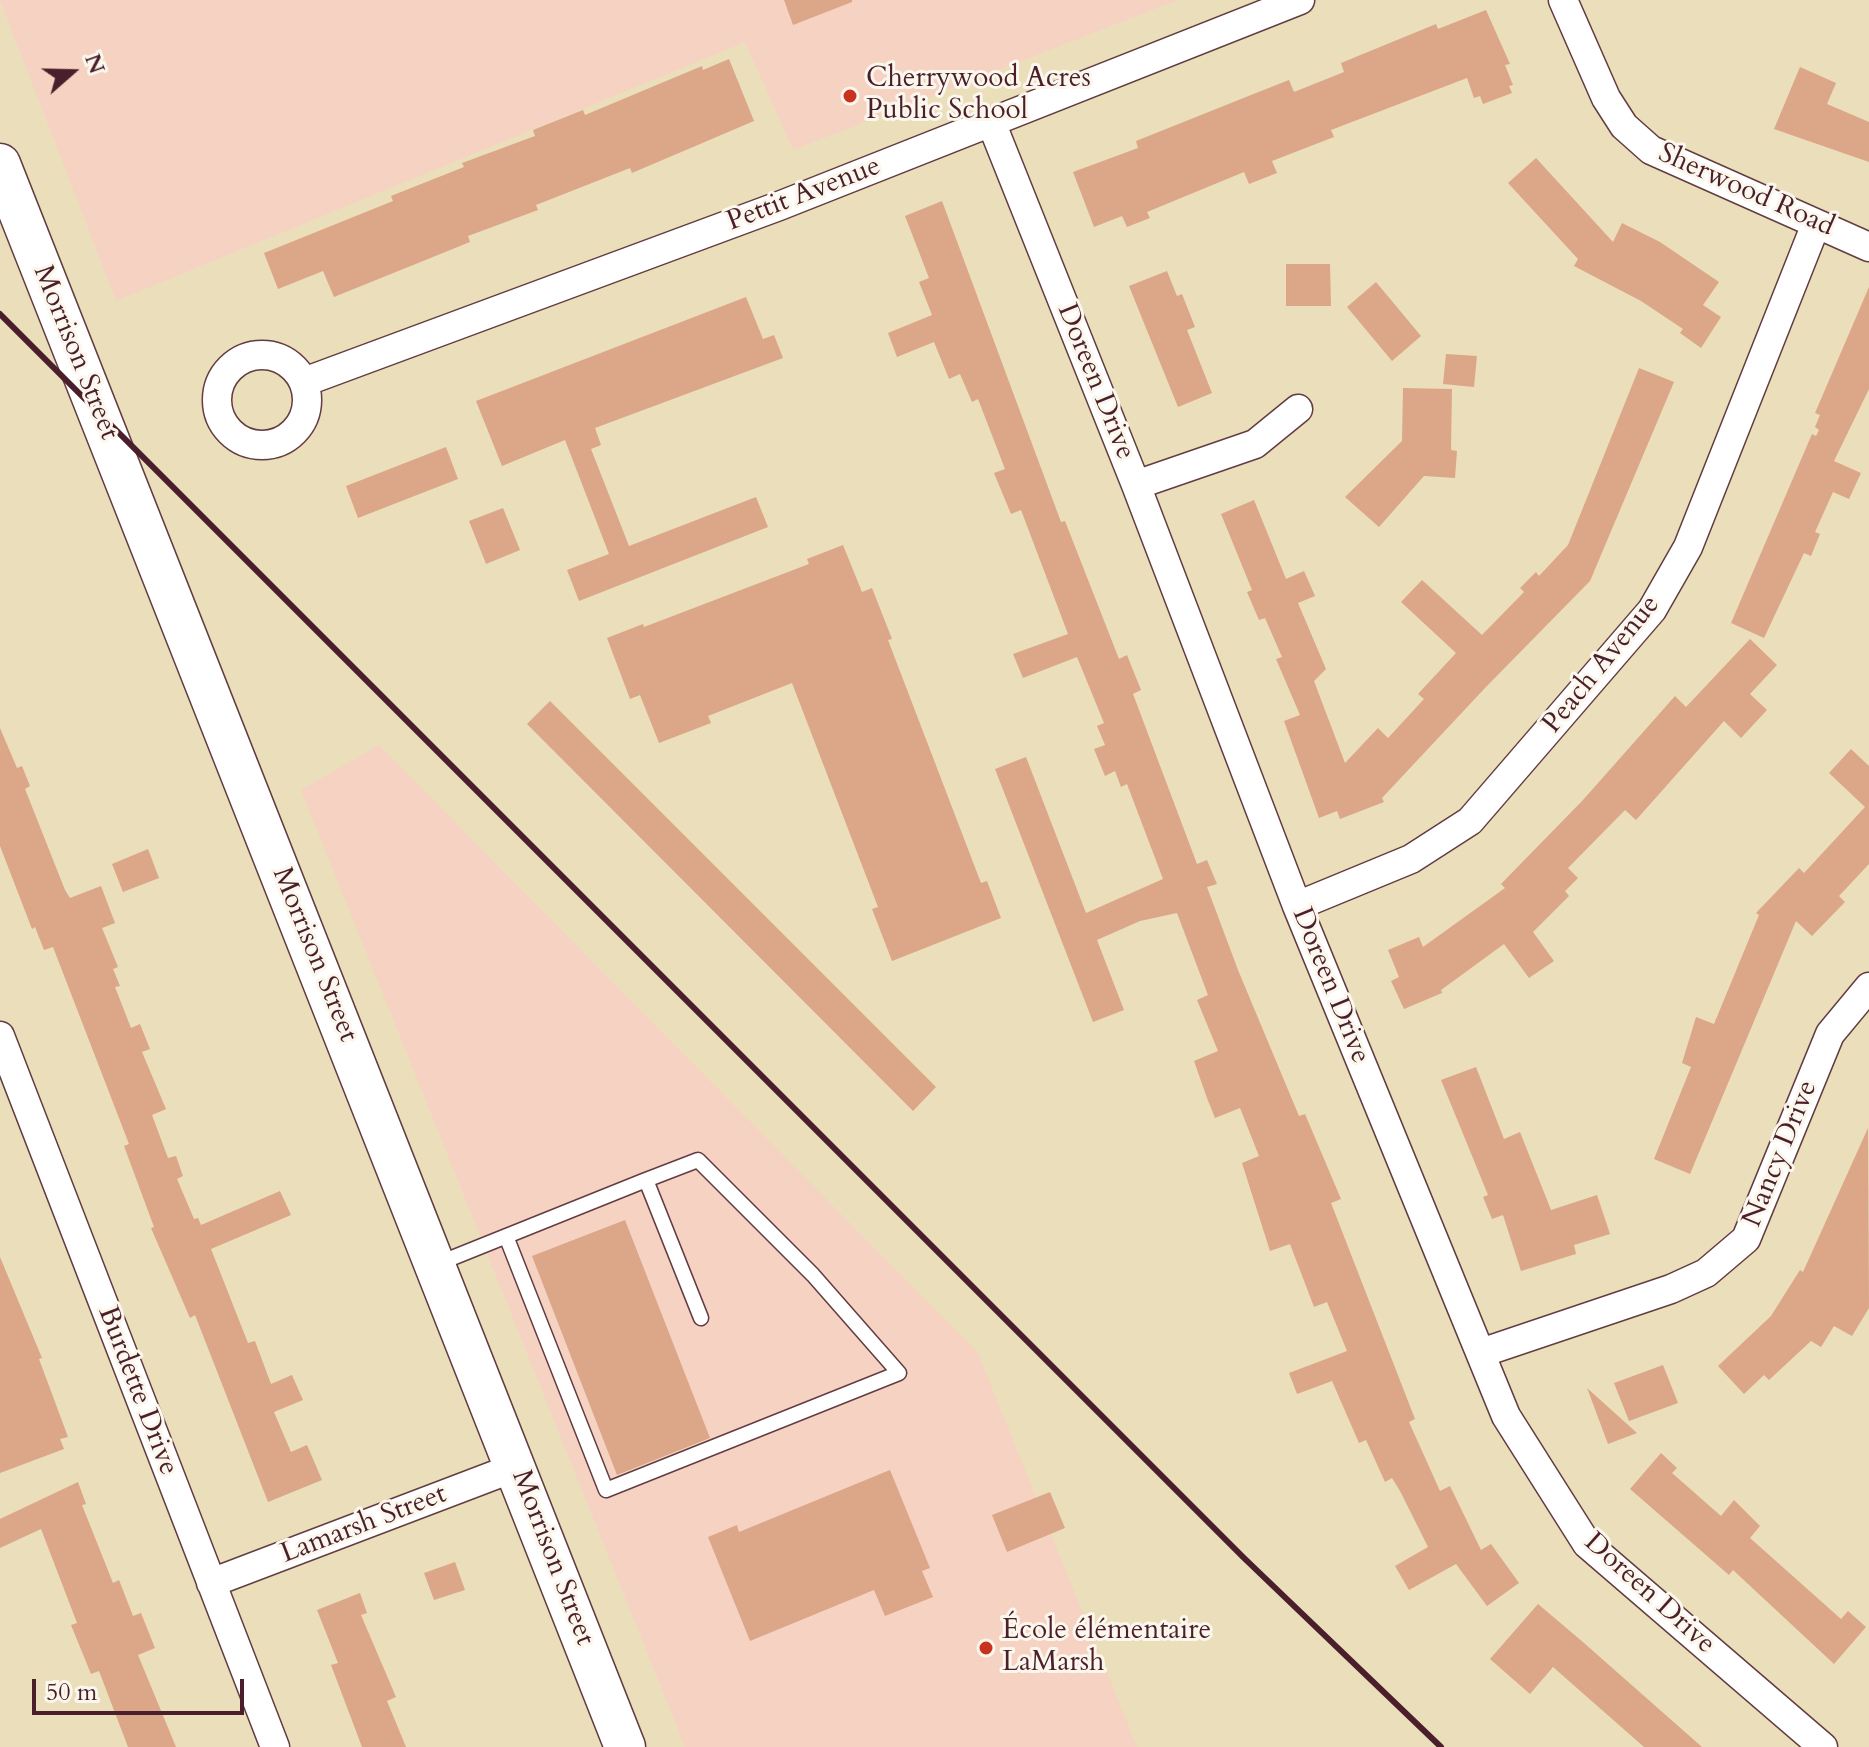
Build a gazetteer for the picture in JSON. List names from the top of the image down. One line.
{"streets":{"street":["Sherwood Road","Pettit Avenue","Morrison Street","Doreen Drive","Peach Avenue","Nancy Drive","Burdette Drive","Lamarsh Street"]},"crossings":[["Sherwood Road","Peach Avenue"],["Pettit Avenue","Doreen Drive"],["Morrison Street","Lamarsh Street"],["Doreen Drive","Peach Avenue"],["Doreen Drive","Nancy Drive"],["Burdette Drive","Lamarsh Street"]],"places":["Cherrywood Acres Public School","École élémentaire LaMarsh"],"scale_bar":"50 m","north":"right"}
